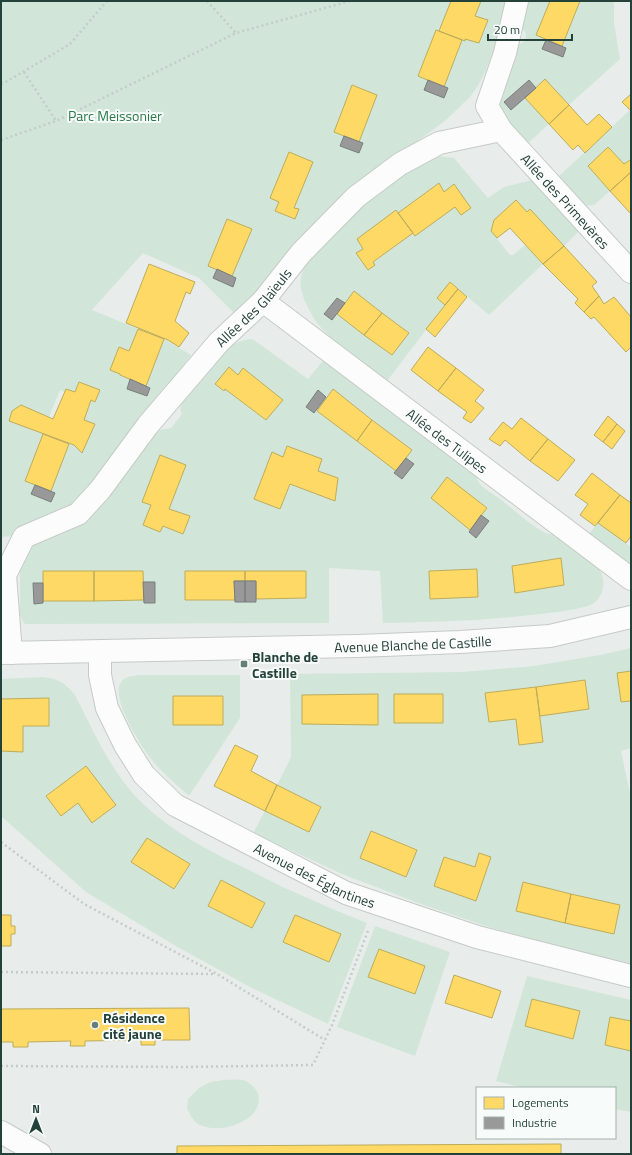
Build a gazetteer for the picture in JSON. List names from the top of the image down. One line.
{"streets":{"street":["Allée des Primevères","Allée des Glaïeuls","Allée des Tulipes","Avenue Blanche de Castille","Avenue des Églantines"]},"crossings":[["Allée des Primevères","Allée des Glaïeuls"],["Allée des Glaïeuls","Allée des Tulipes"],["Allée des Glaïeuls","Avenue Blanche de Castille"],["Avenue Blanche de Castille","Avenue des Églantines"]],"parks":["Parc Meissonier"],"places":{"transit":["Blanche de Castille"],"other":["Résidence cité jaune"]},"legend":["Logements","Industrie"],"scale_bar":"20 m","north":"top"}
